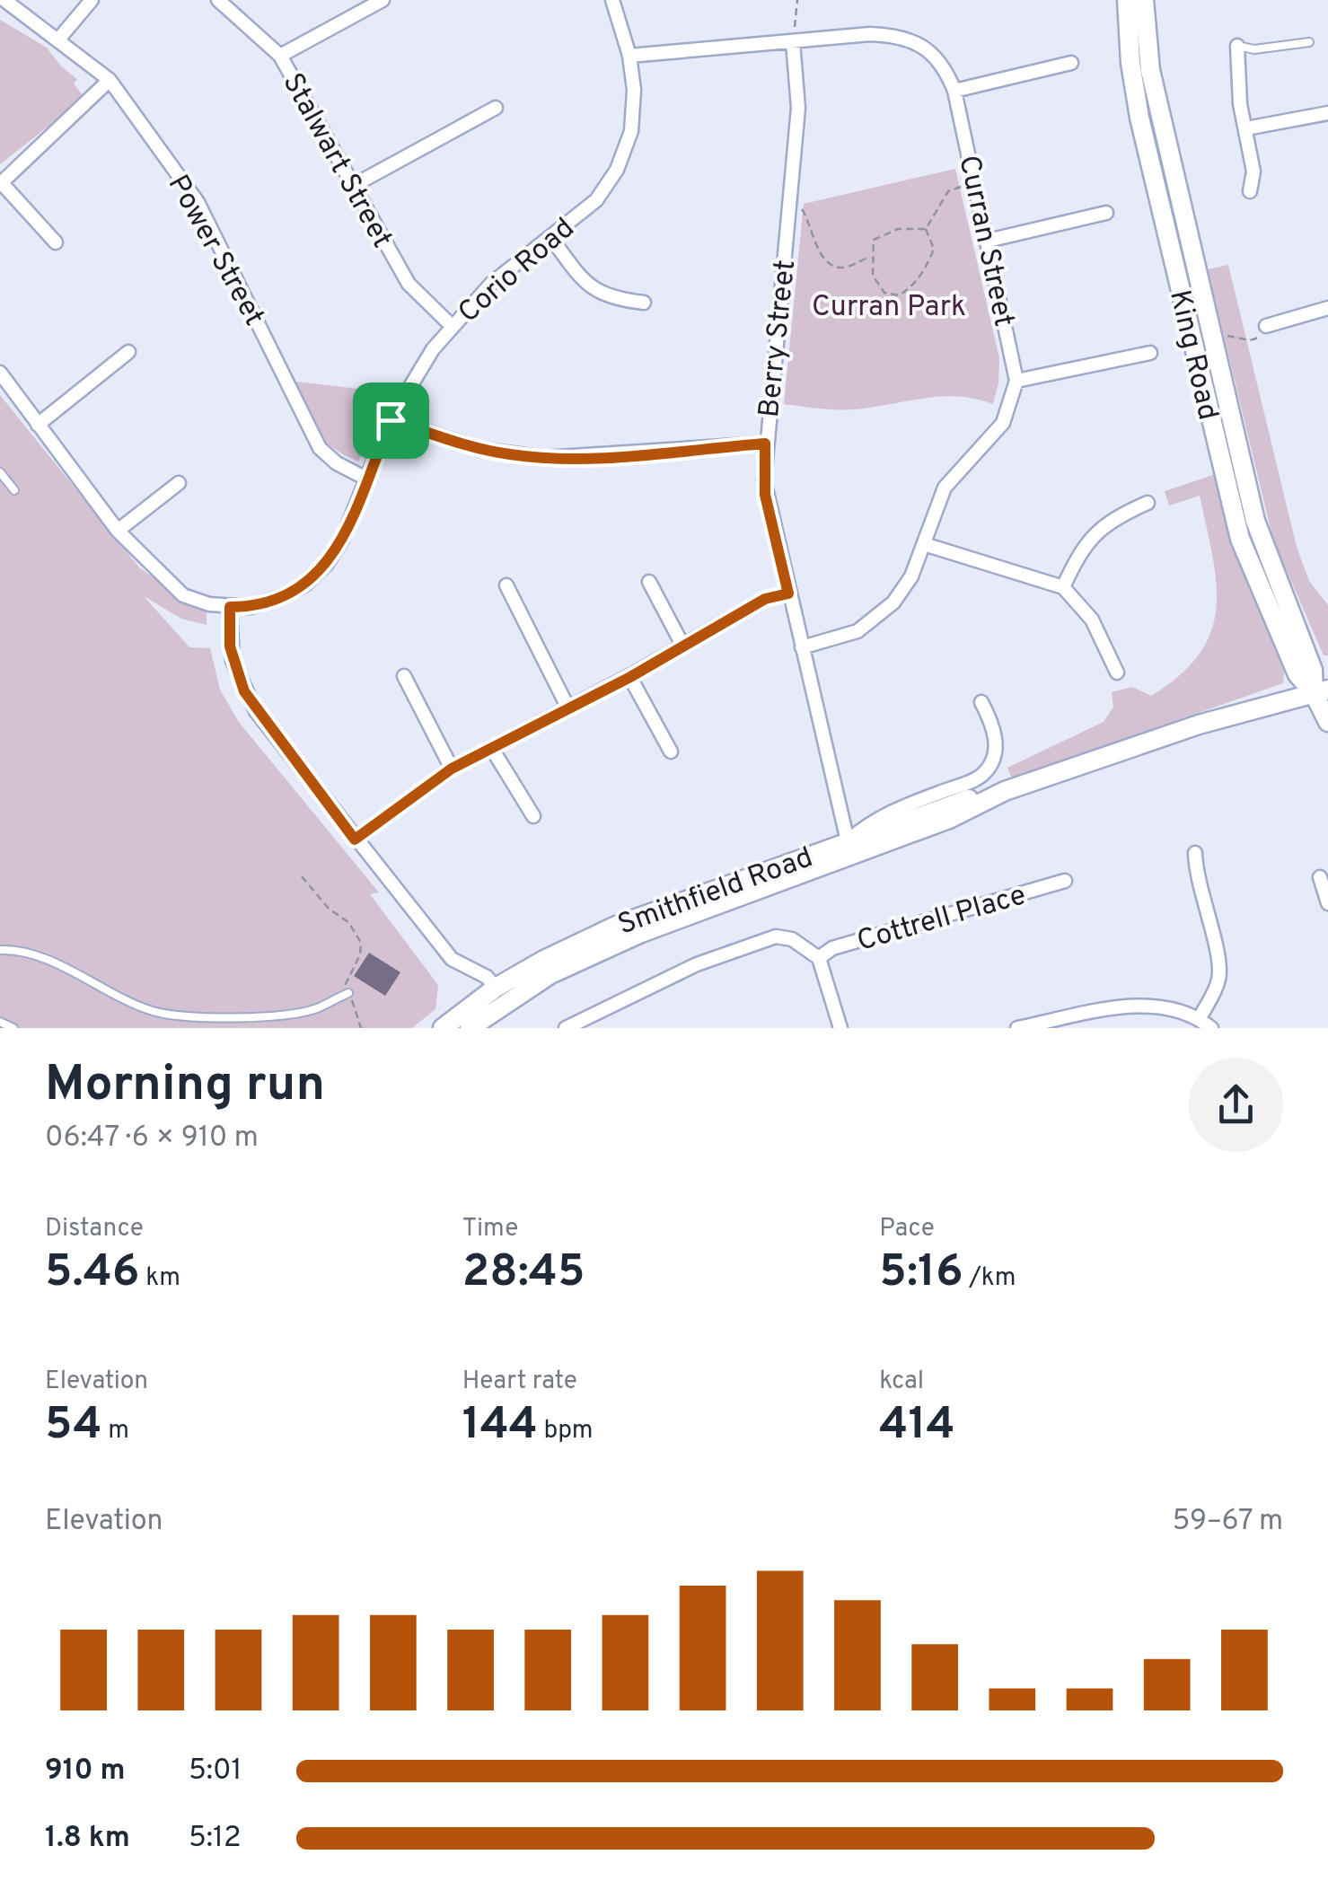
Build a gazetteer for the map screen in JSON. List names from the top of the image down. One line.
{"streets":{"main road":["King Road","Smithfield Road"],"street":["Stalwart Street","Curran Street","Power Street","Corio Road","Berry Street","Cottrell Place"]},"crossings":[["Stalwart Street","Corio Road"],["Curran Street","Corio Road"],["Curran Street","Berry Street"],["Power Street","Corio Road"],["Berry Street","Smithfield Road"],["King Road","Smithfield Road"]],"parks":["Curran Park"],"page":{"heading":["Morning run","06:47 · 6 × 910 m"],"stats":[["Distance","5.46 km"],["Time","28:45"],["Pace","5:16 /km"],["Elevation","54 m"],["Heart rate","144 bpm"],["kcal","414"]],"chart":["Elevation","59–67 m"],"list":[{"name":"910 m","note":"5:01"},{"name":"1.8 km","note":"5:12"}]}}
